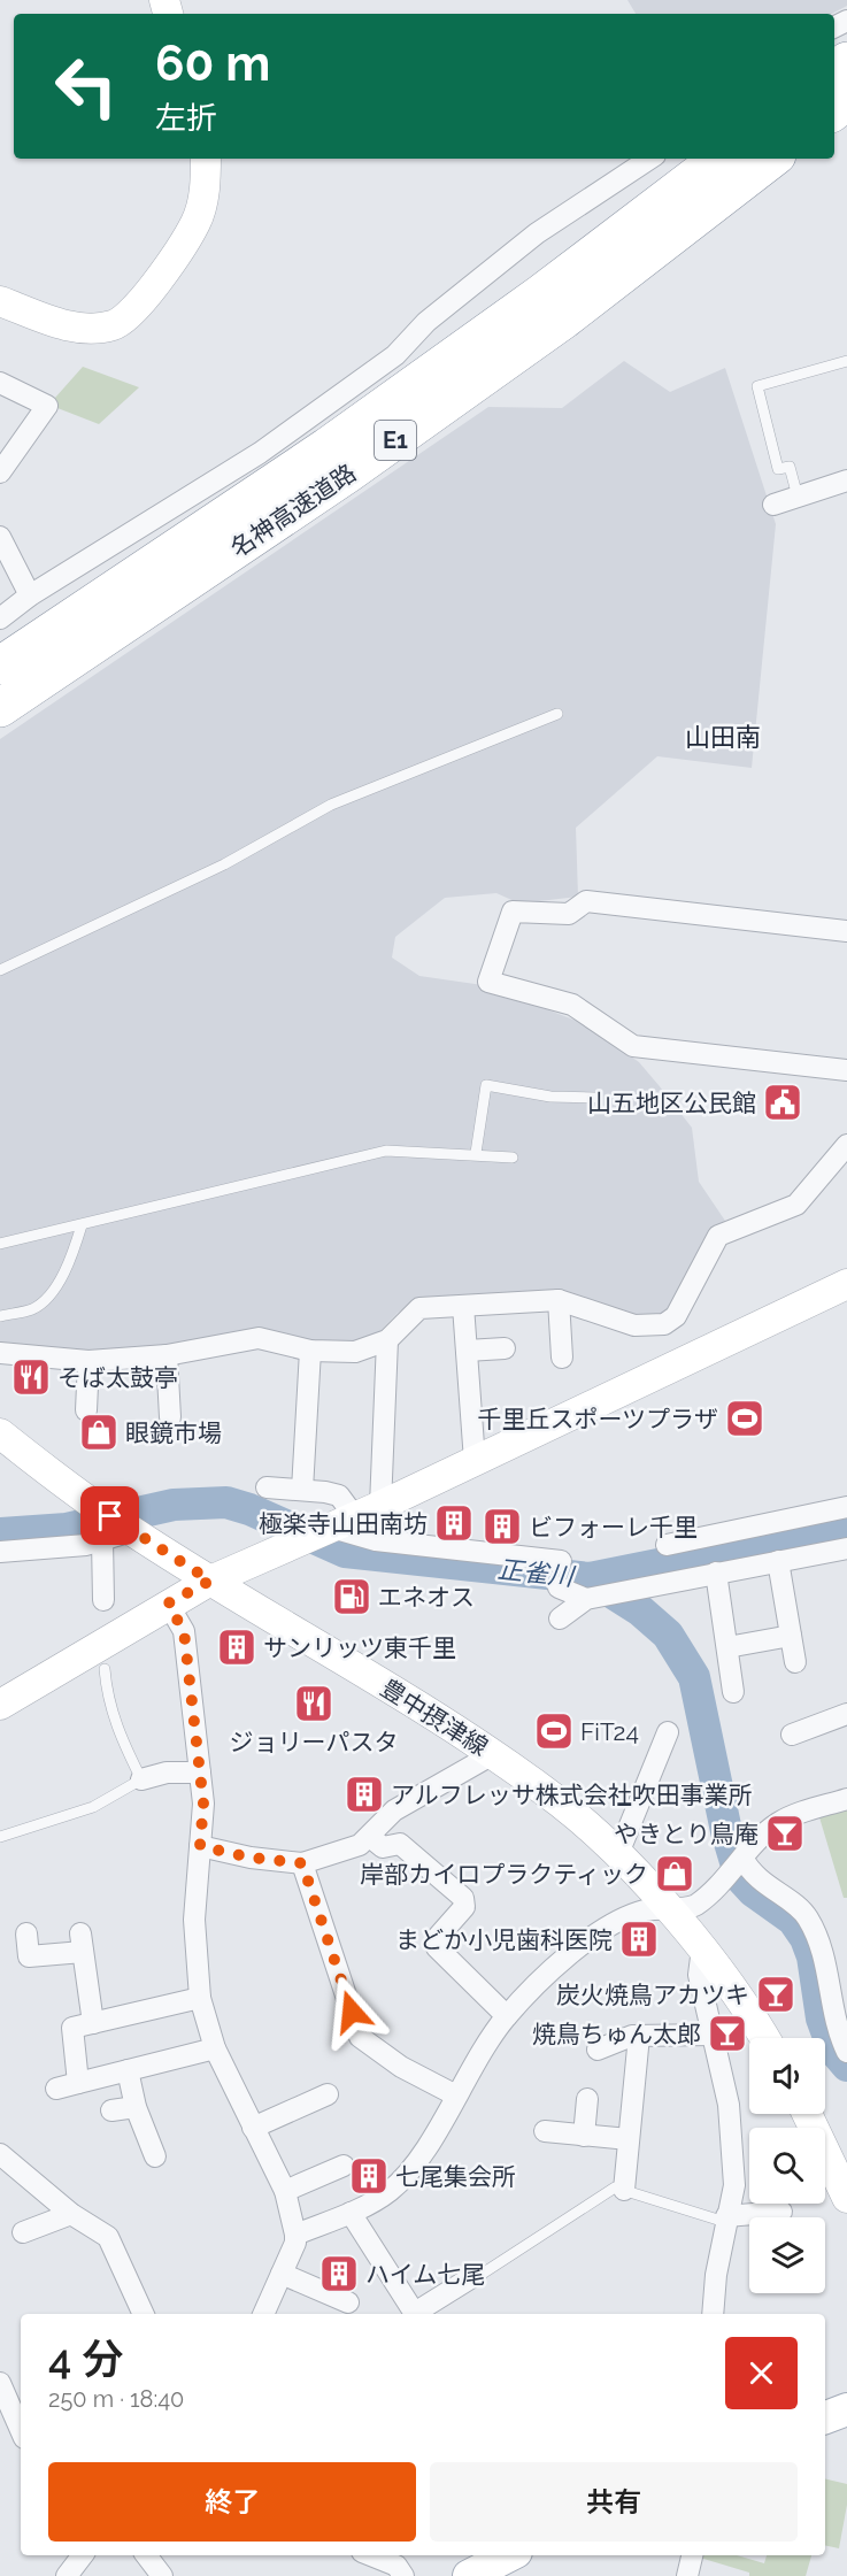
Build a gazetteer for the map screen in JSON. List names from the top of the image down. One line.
{"streets":{"highway":["E1","名神高速道路"],"street":["豊中摂津線"]},"districts":["山田南"],"water":["正雀川"],"places":{"public building":["山五地区公民館"],"restaurant":["そば太鼓亭","ジョリーパスタ"],"sports":["千里丘スポーツプラザ","FiT24"],"shop":["眼鏡市場","岸部カイロプラクティック"],"building":["極楽寺山田南坊","ビフォーレ千里","サンリッツ東千里","アルフレッサ株式会社吹田事業所","まどか小児歯科医院","七尾集会所","ハイム七尾"],"fuel station":["エネオス"],"bar":["やきとり鳥庵","炭火焼鳥アカツキ","焼鳥ちゅん太郎"]},"page":{"turn":["60 m","左折"],"heading":["4 分","250 m · 18:40"],"buttons":["終了","共有"]}}
